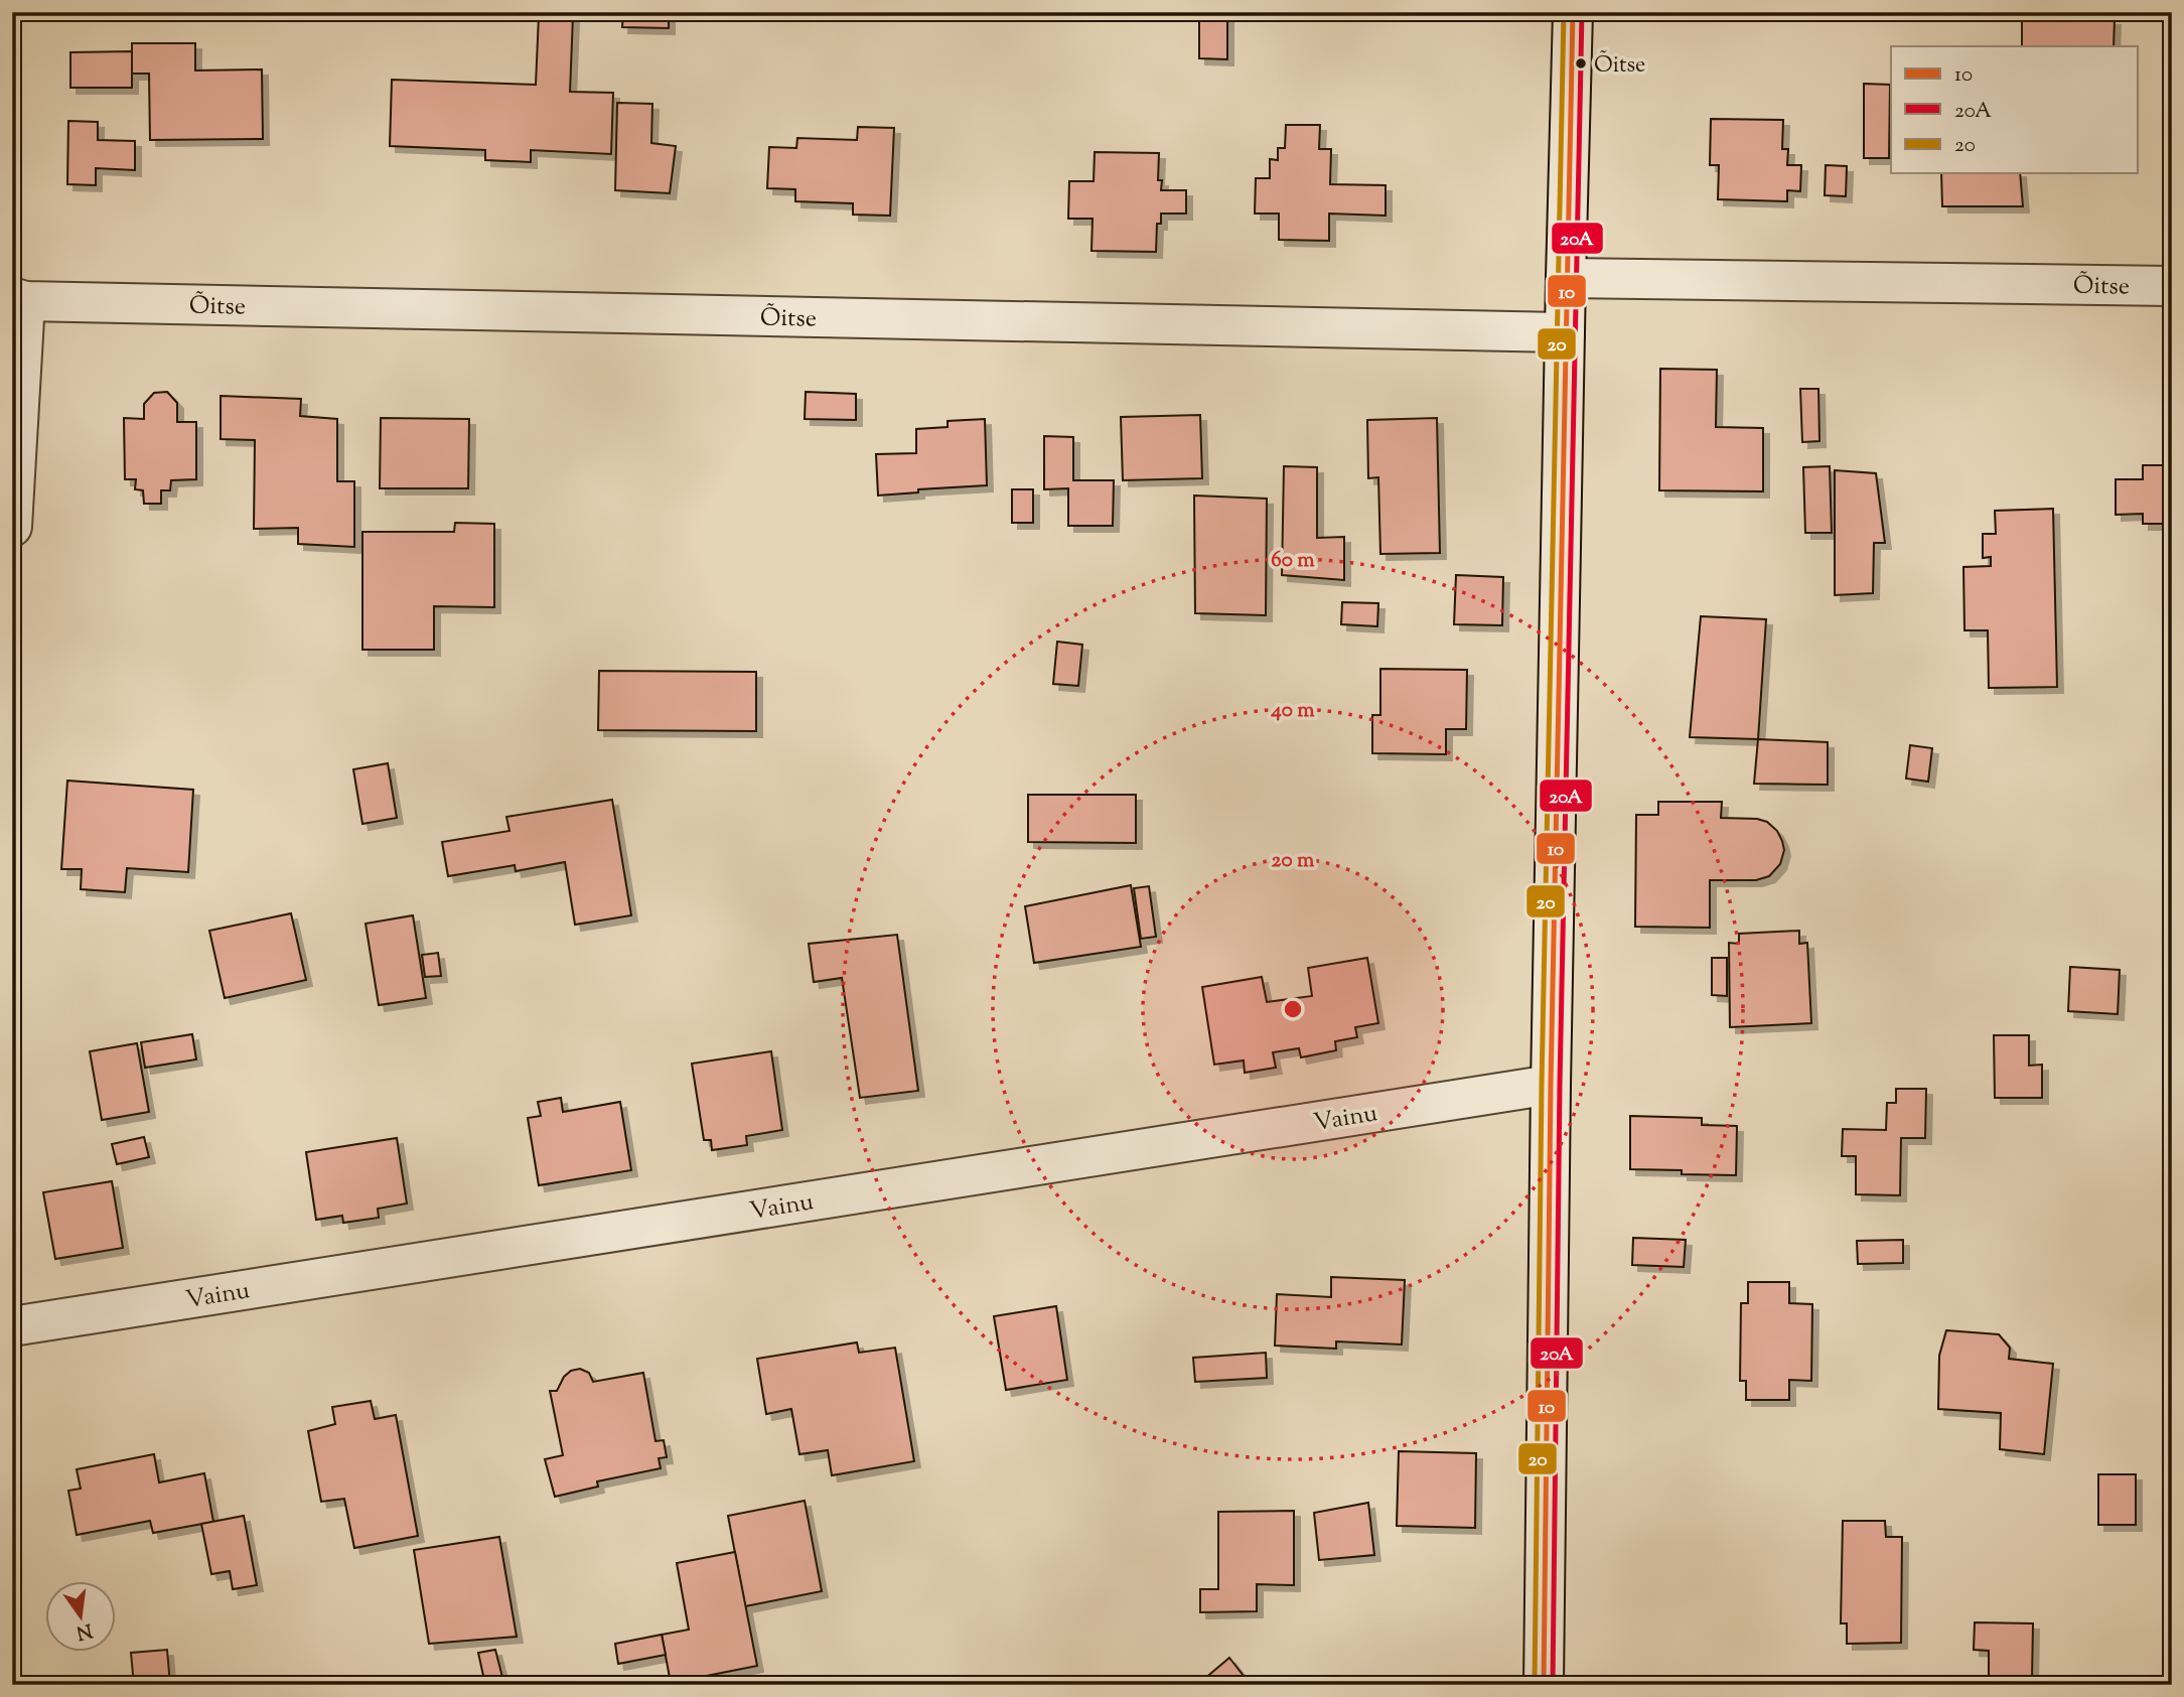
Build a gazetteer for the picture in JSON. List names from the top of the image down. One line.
{"streets":{"street":["Õitse","Vainu"]},"places":["Õitse"],"lines":["transit line 10","transit line 20A","transit line 20"],"legend":["10","20A","20"],"north":"bottom","rings":["60 m","40 m","20 m"]}
